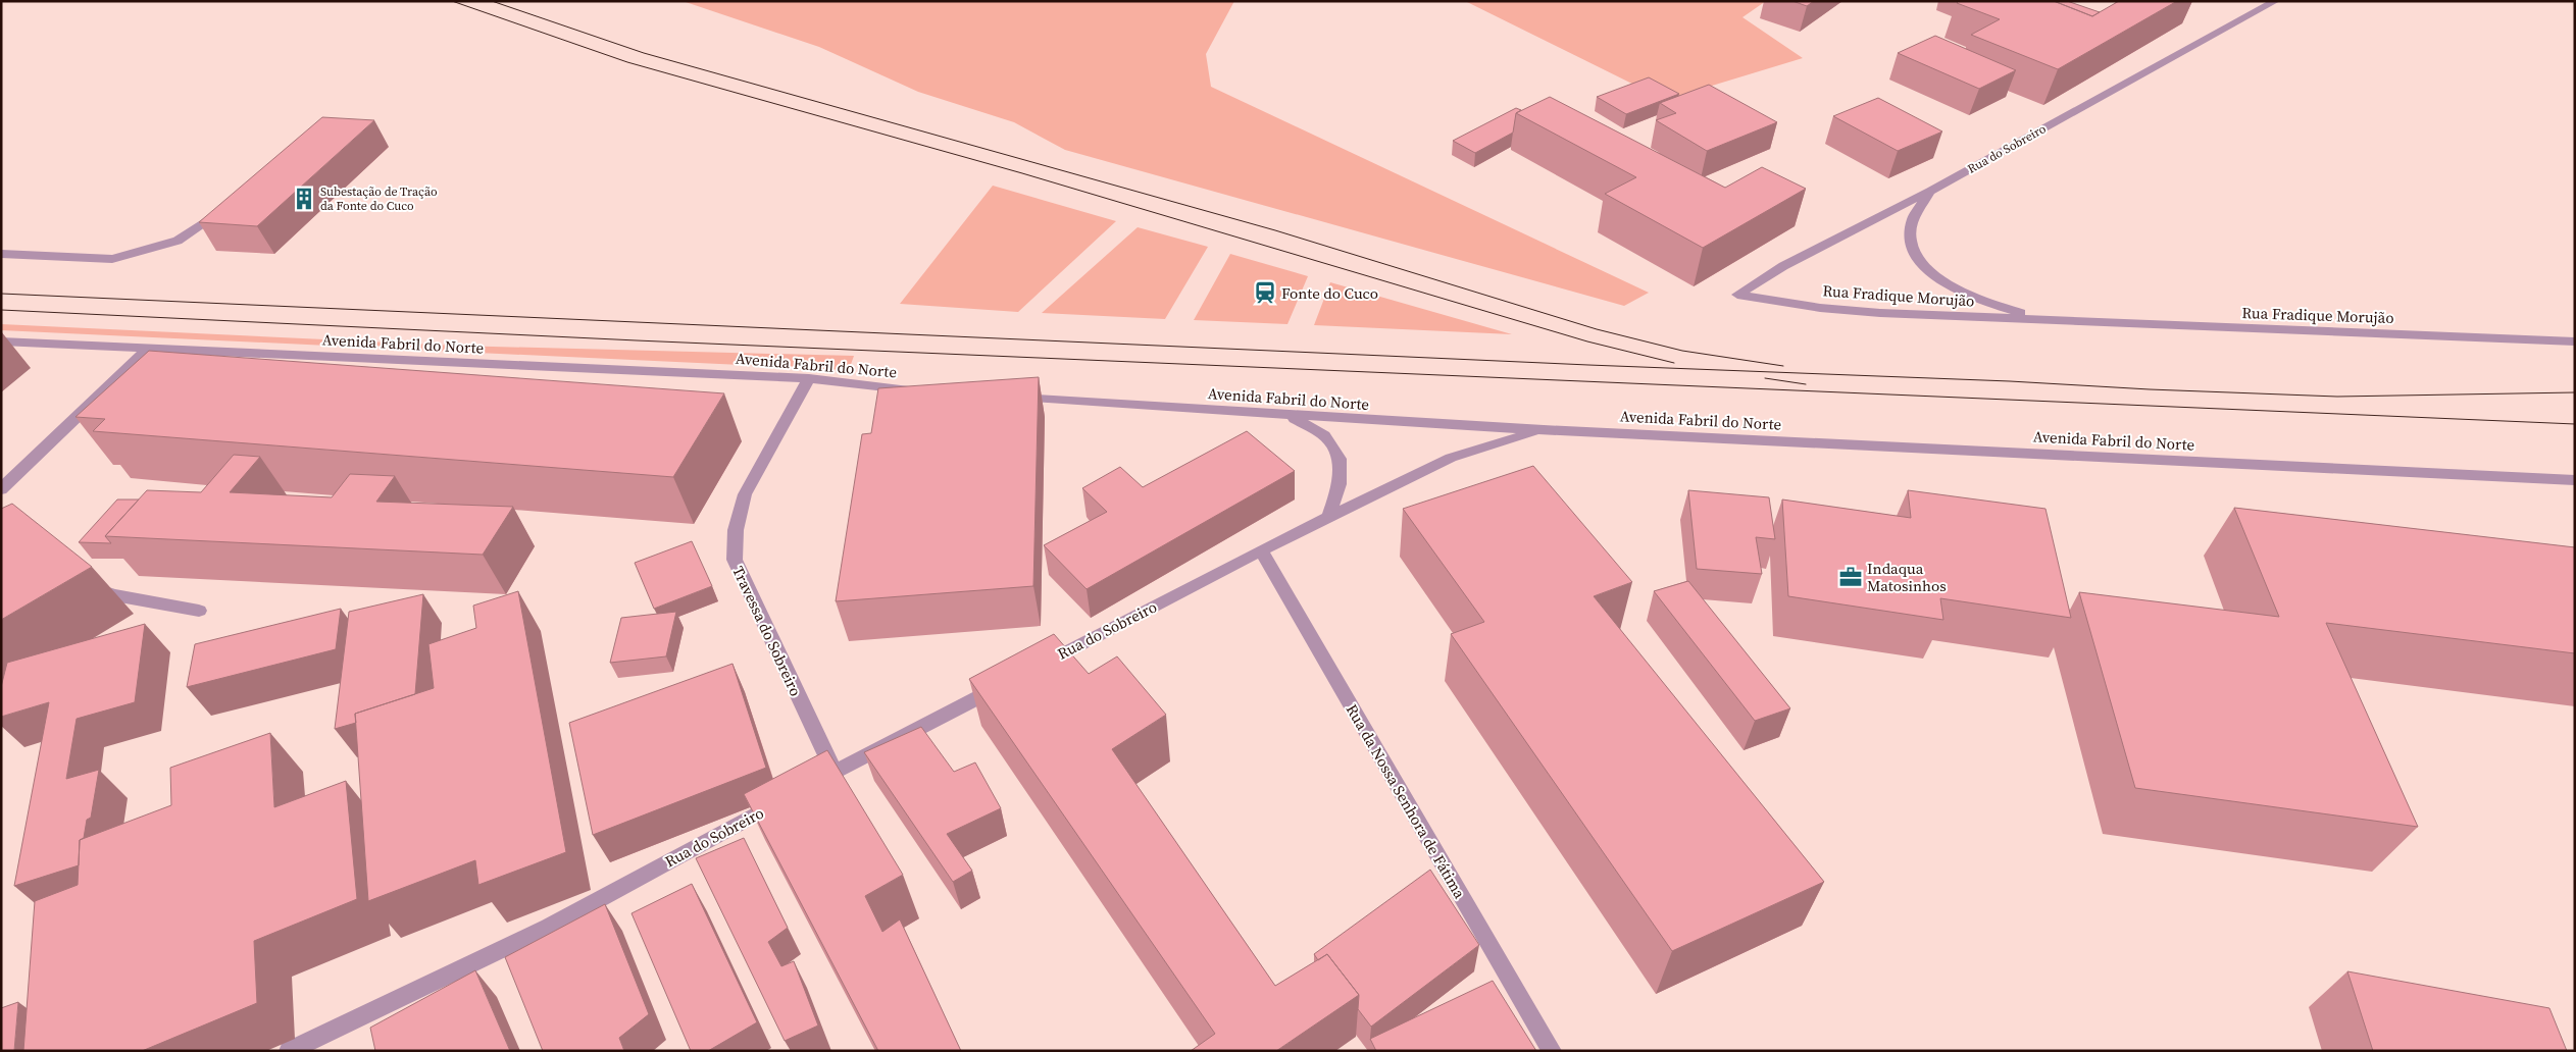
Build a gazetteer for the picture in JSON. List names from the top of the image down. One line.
{"streets":{"street":["Rua do Sobreiro","Rua Fradique Morujão","Avenida Fabril do Norte","Travessa do Sobreiro","Rua da Nossa Senhora de Fátima"]},"crossings":[["Rua do Sobreiro","Rua Fradique Morujão"],["Rua do Sobreiro","Avenida Fabril do Norte"],["Rua do Sobreiro","Rua da Nossa Senhora de Fátima"],["Avenida Fabril do Norte","Travessa do Sobreiro"]],"places":{"building":["Subestação de Tração da Fonte do Cuco"],"station":["Fonte do Cuco"],"office":["Indaqua Matosinhos"]}}
